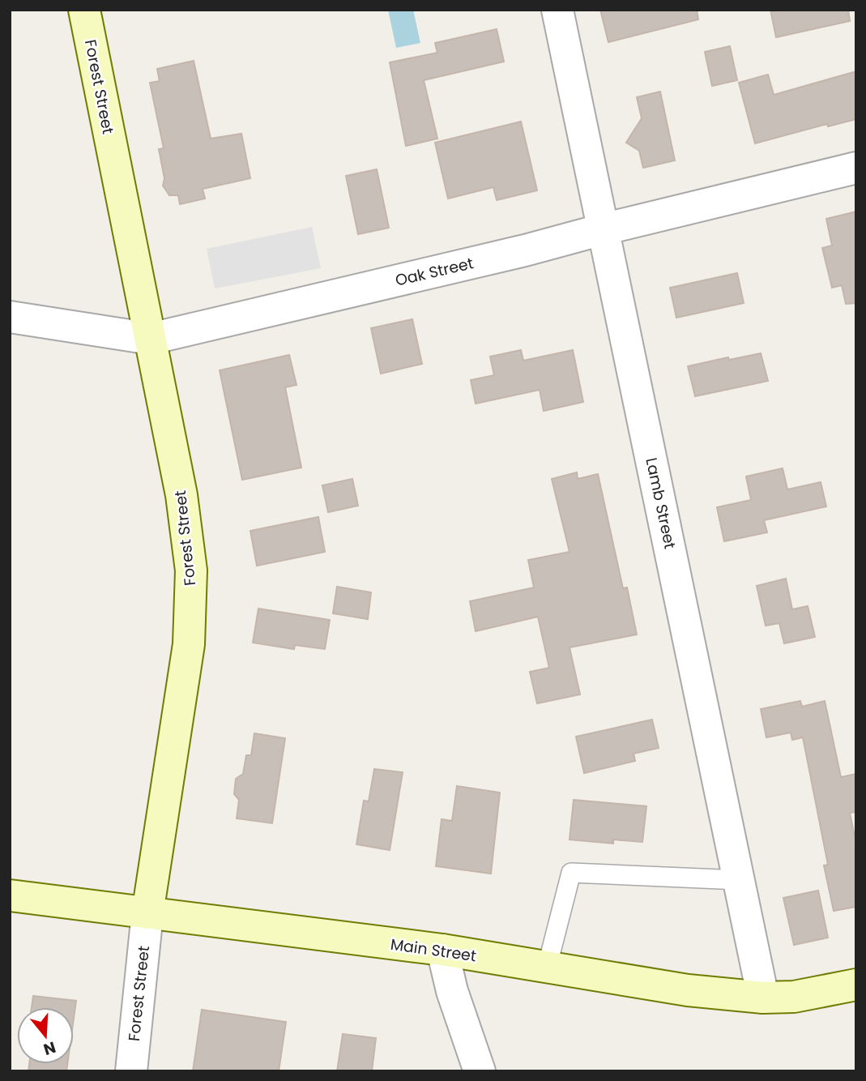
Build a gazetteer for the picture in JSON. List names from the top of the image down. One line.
{"streets":{"street":["Forest Street","Oak Street","Lamb Street","Main Street"]},"crossings":[["Forest Street","Oak Street"],["Forest Street","Main Street"],["Oak Street","Lamb Street"],["Lamb Street","Main Street"]],"north":"bottom"}
